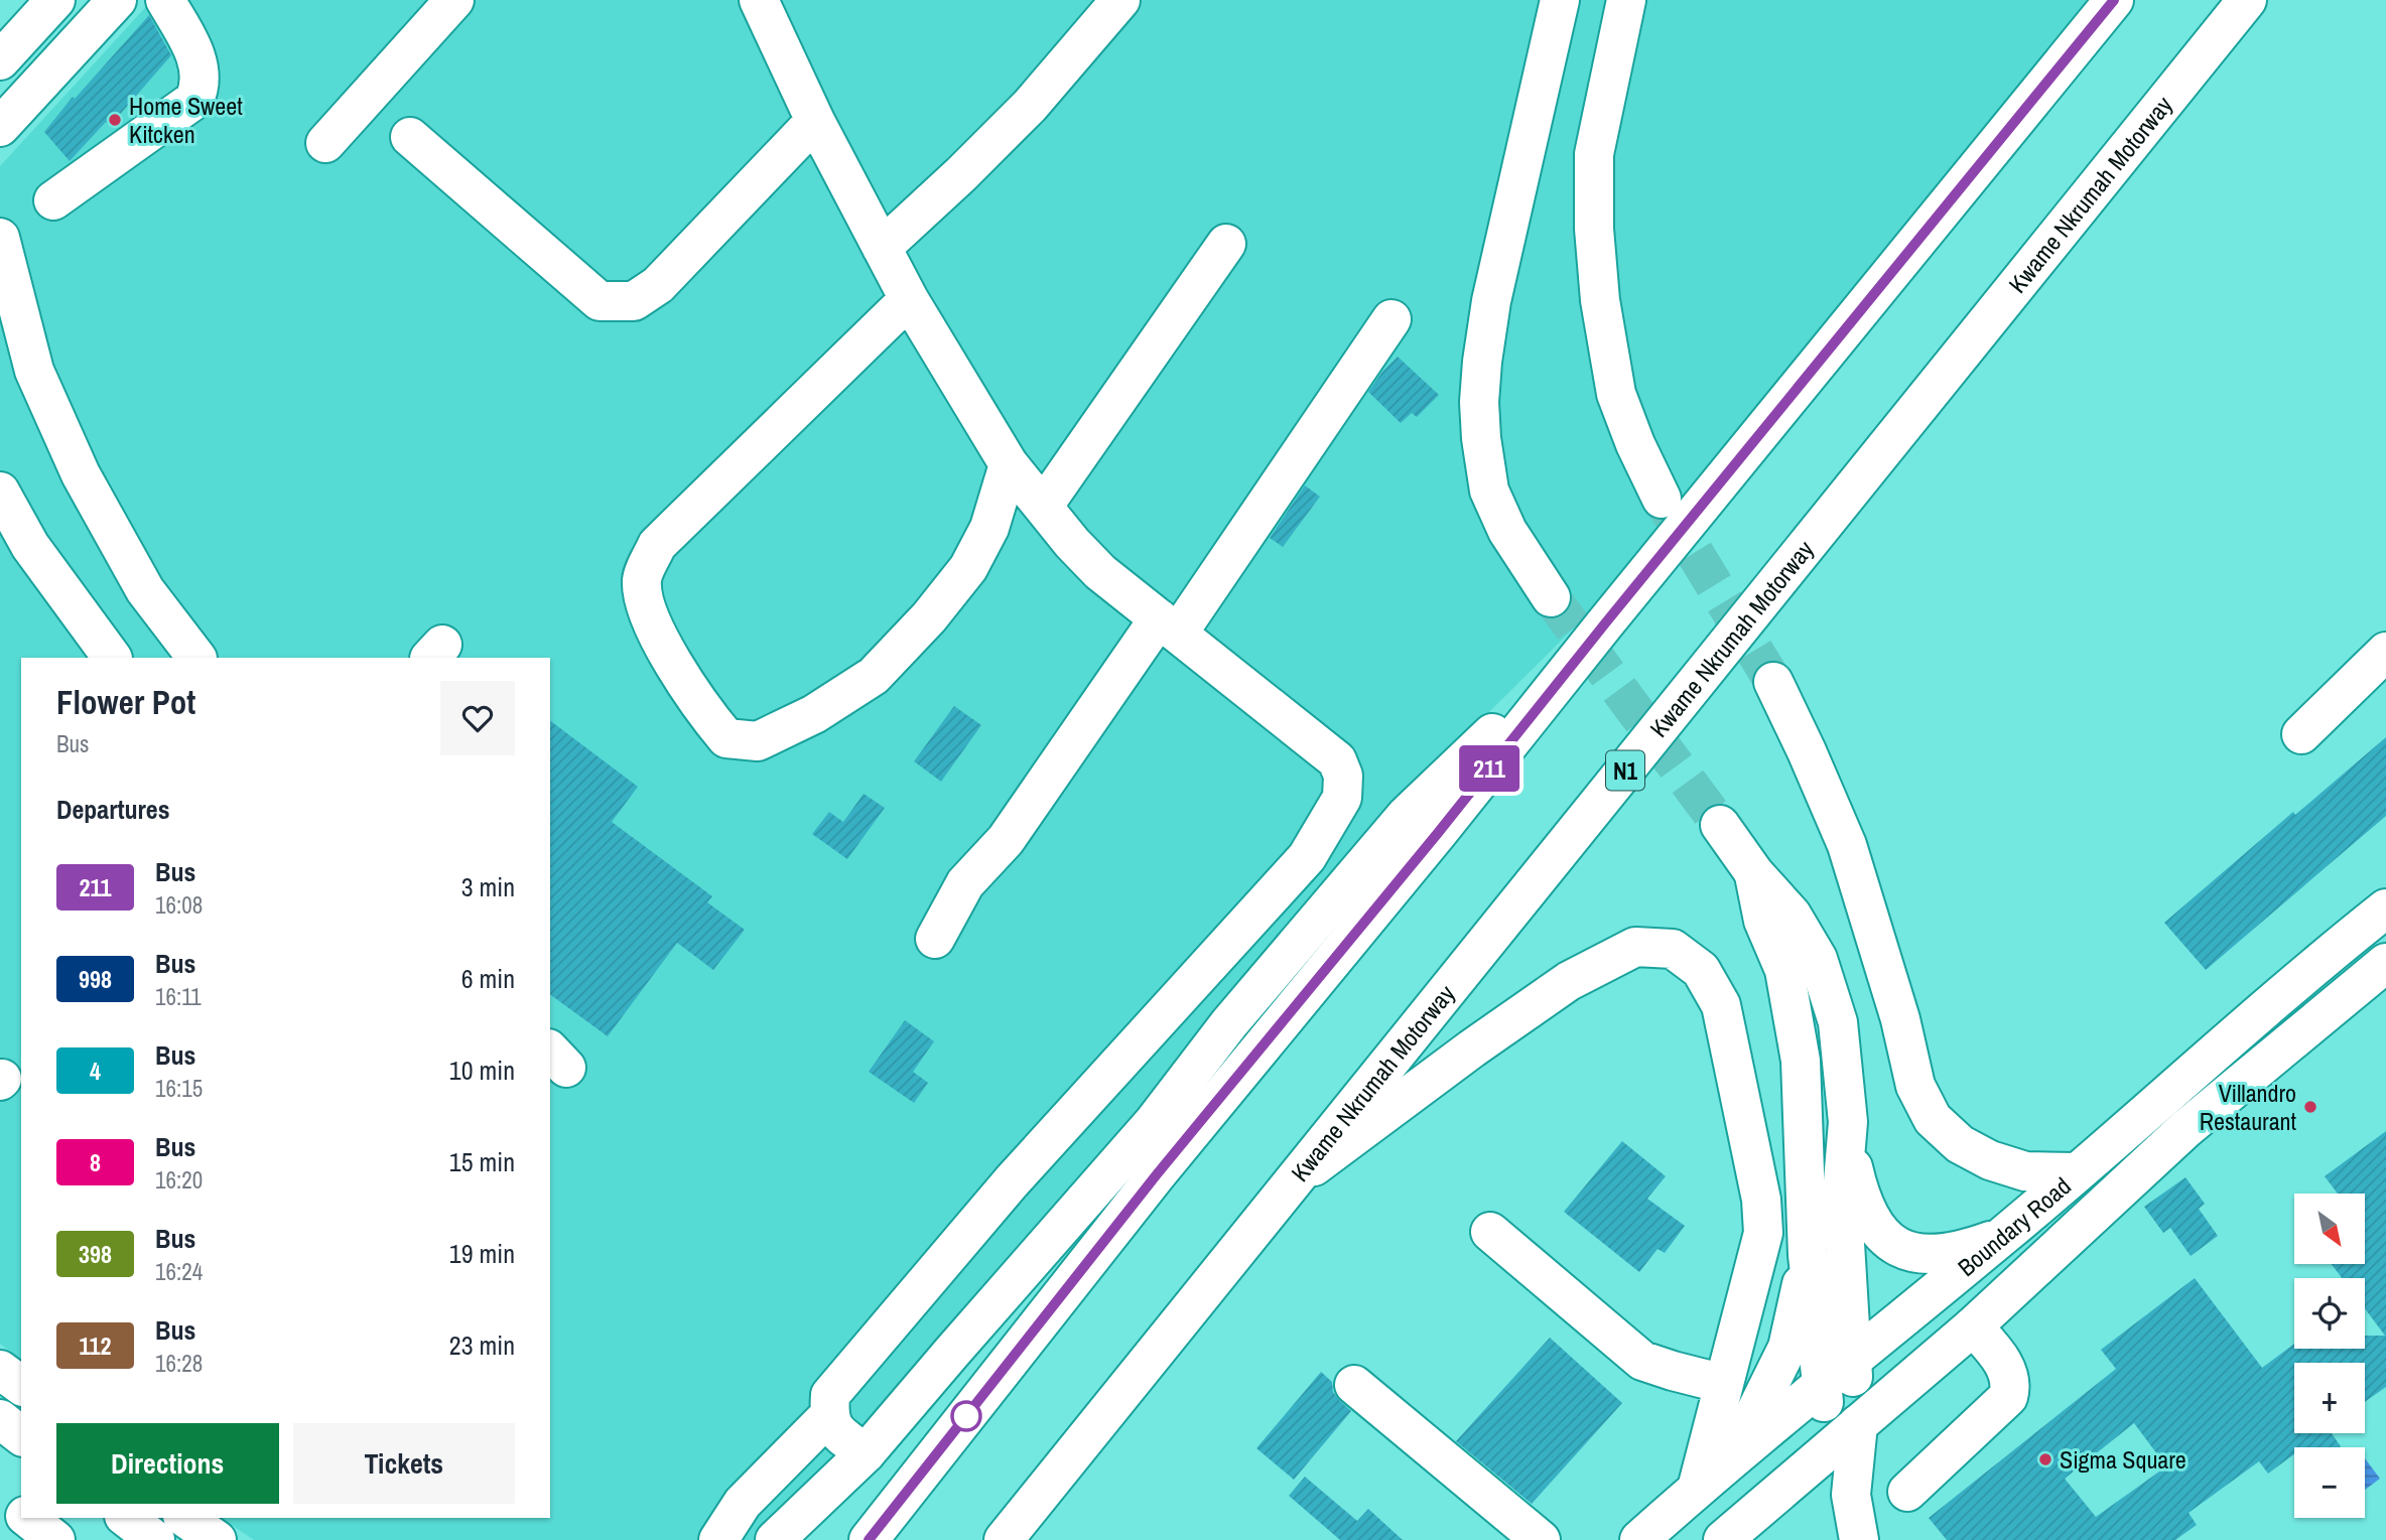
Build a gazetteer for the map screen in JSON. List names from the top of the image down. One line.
{"streets":{"main road":["Kwame Nkrumah Motorway","N1","Boundary Road"]},"places":["Home Sweet Kitcken","Villandro Restaurant","Sigma Square"],"lines":["bus line 211"],"north":"bottom right","page":{"on_map":"211","heading":[["Flower Pot","Bus"],"Departures"],"list":[{"mark":"211","name":"Bus","note":"16:08","value":"3 min"},{"mark":"998","name":"Bus","note":"16:11","value":"6 min"},{"mark":"4","name":"Bus","note":"16:15","value":"10 min"},{"mark":"8","name":"Bus","note":"16:20","value":"15 min"},{"mark":"398","name":"Bus","note":"16:24","value":"19 min"},{"mark":"112","name":"Bus","note":"16:28","value":"23 min"}],"map_buttons":["+","−"],"buttons":["Directions","Tickets"]}}
